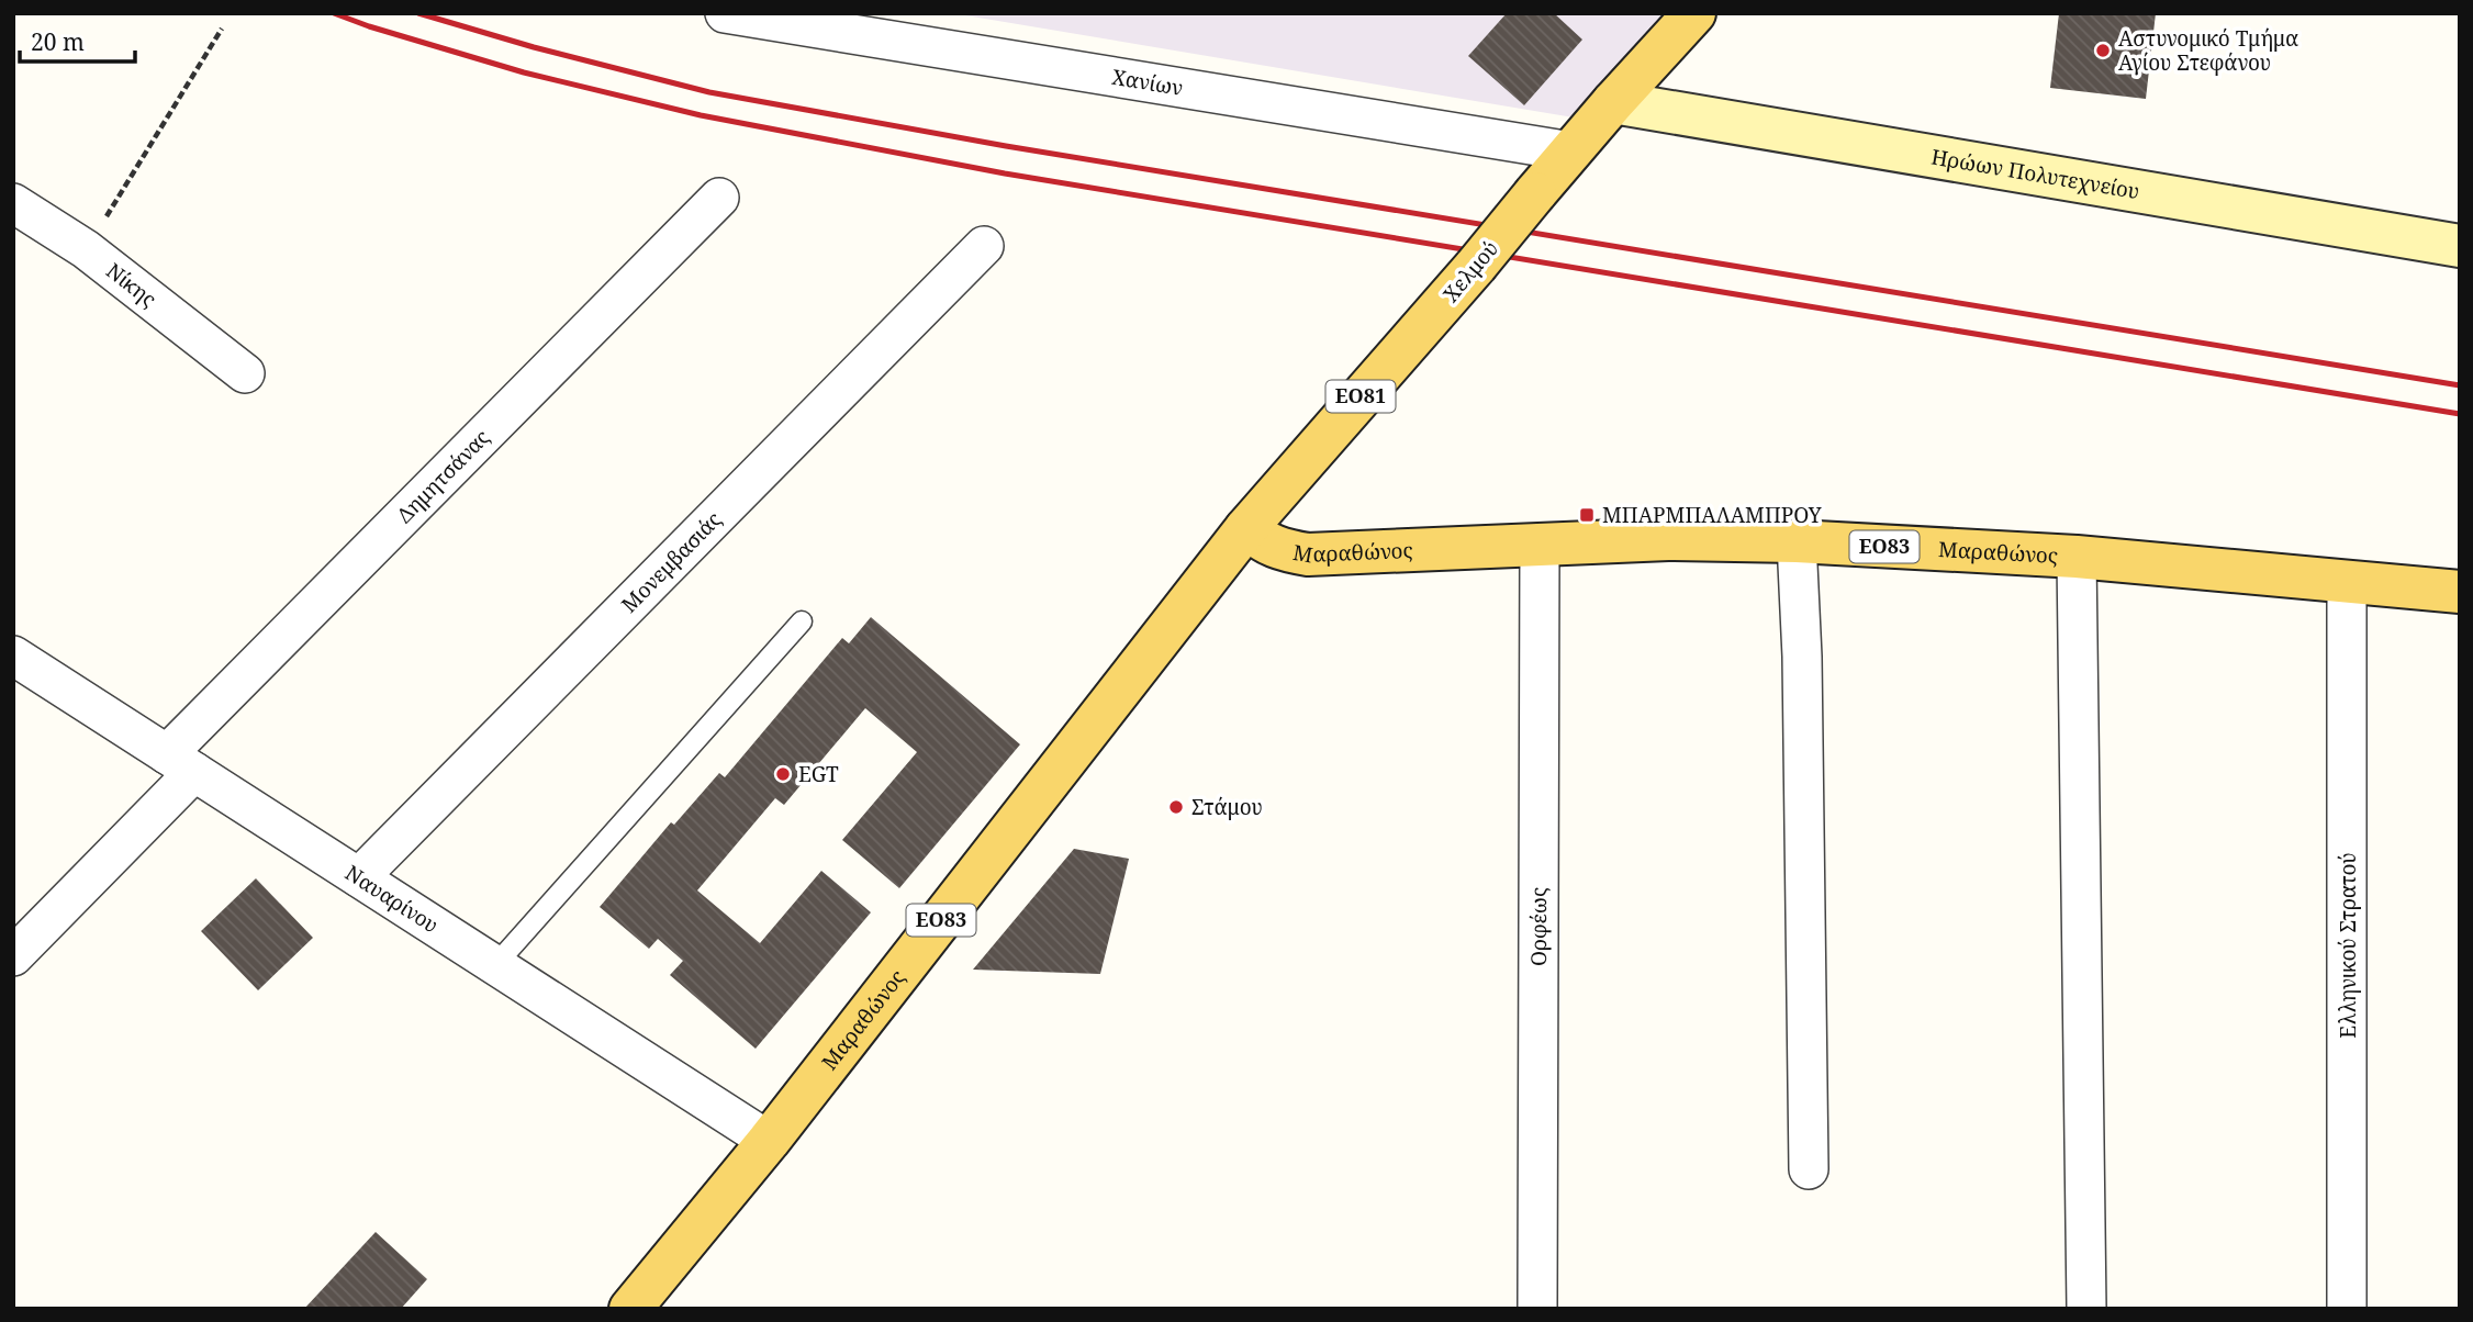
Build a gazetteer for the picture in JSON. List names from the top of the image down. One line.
{"streets":{"main road":["Χελμού","ΕΟ81","ΕΟ83","Μαραθώνος"],"street":["Χανίων","Ηρώων Πολυτεχνείου","Νίκης","Δημητσάνας","Μονεμβασιάς","Ναυαρίνου","Ορφέως","Ελληνικού Στρατού"]},"crossings":[["Χανίων","Χελμού"],["Ηρώων Πολυτεχνείου","Χελμού"],["Χελμού","Μαραθώνος"],["Δημητσάνας","Ναυαρίνου"],["Μαραθώνος","Ναυαρίνου"],["Μαραθώνος","Ορφέως"],["Μαραθώνος","Ελληνικού Στρατού"],["Μονεμβασιάς","Ναυαρίνου"]],"places":{"other":["Αστυνομικό Τμήμα Αγίου Στεφάνου","EGT","Στάμου"],"transit":["ΜΠΑΡΜΠΑΛΑΜΠΡΟΥ"]},"scale_bar":"20 m"}
